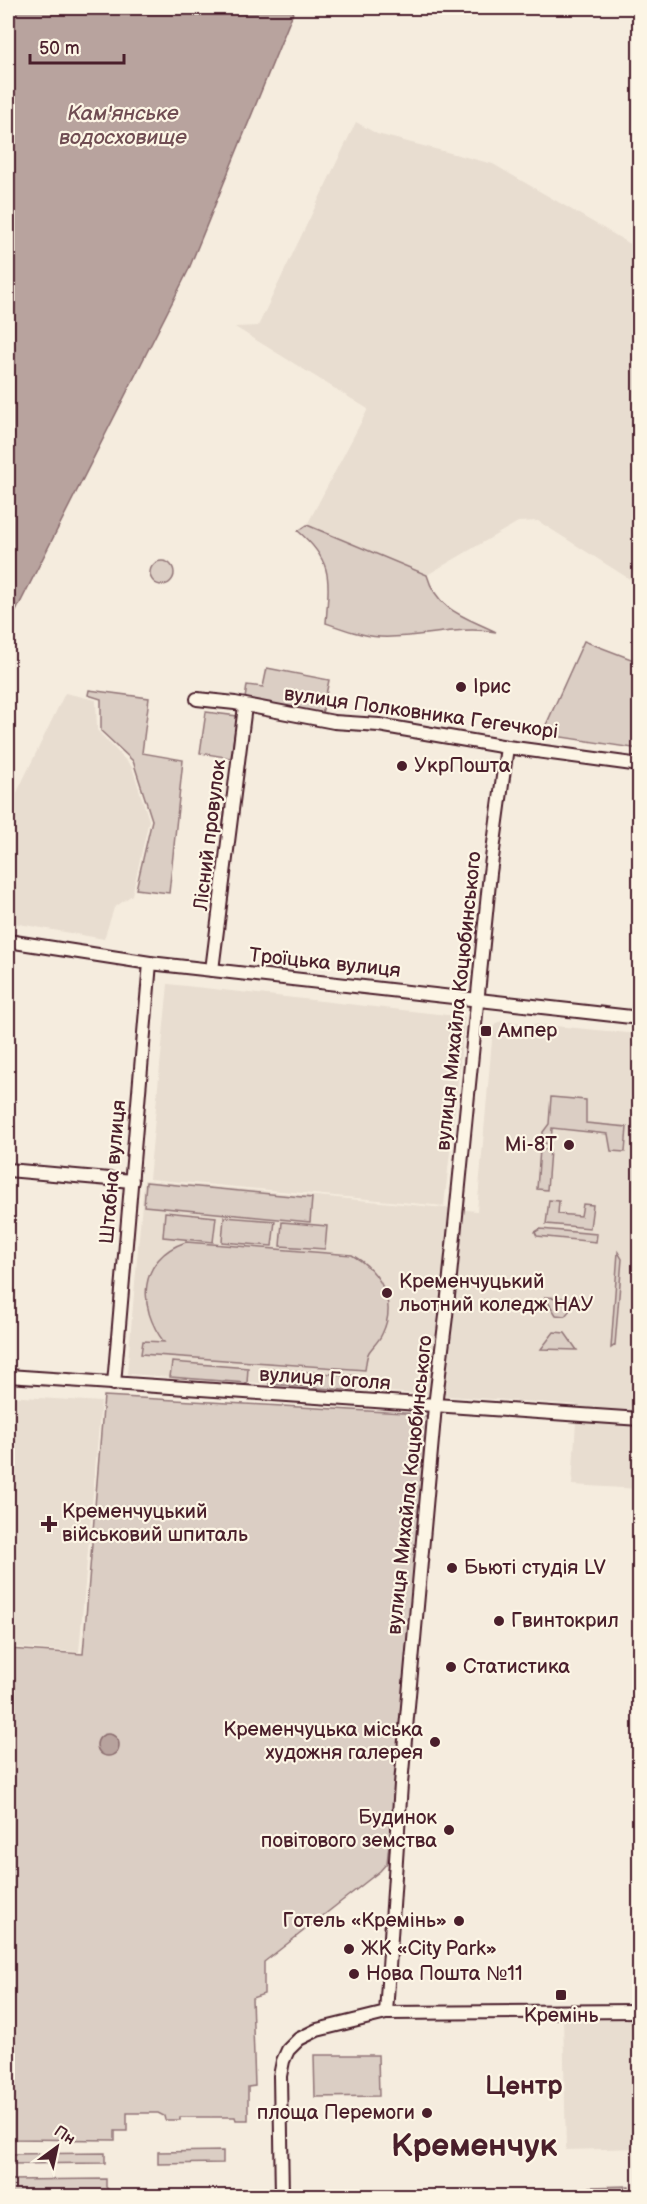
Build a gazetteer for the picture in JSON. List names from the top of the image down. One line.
{"streets":{"street":["вулиця Полковника Гегечкорі","Лісний провулок","Троїцька вулиця","вулиця Михайла Коцюбинського","Штабна вулиця","вулиця Гоголя"]},"crossings":[["вулиця Полковника Гегечкорі","Лісний провулок"],["вулиця Полковника Гегечкорі","вулиця Михайла Коцюбинського"],["Лісний провулок","Троїцька вулиця"],["Троїцька вулиця","вулиця Михайла Коцюбинського"],["Троїцька вулиця","Штабна вулиця"],["вулиця Михайла Коцюбинського","вулиця Гоголя"],["Штабна вулиця","вулиця Гоголя"]],"districts":["Центр","Кременчук"],"water":["Кам'янське водосховище"],"places":{"other":["Ірис","УкрПошта","Мі-8Т","Кременчуцький льотний коледж НАУ","Бьюті студія LV","Гвинтокрил","Статистика","Кременчуцька міська художня галерея","Будинок повітового земства","Готель «Кремінь»","ЖК «City Park»","Нова Пошта №11","площа Перемоги"],"transit":["Ампер","Кремінь"],"health":["Кременчуцький військовий шпиталь"]},"scale_bar":"50 m","north":"top right"}
